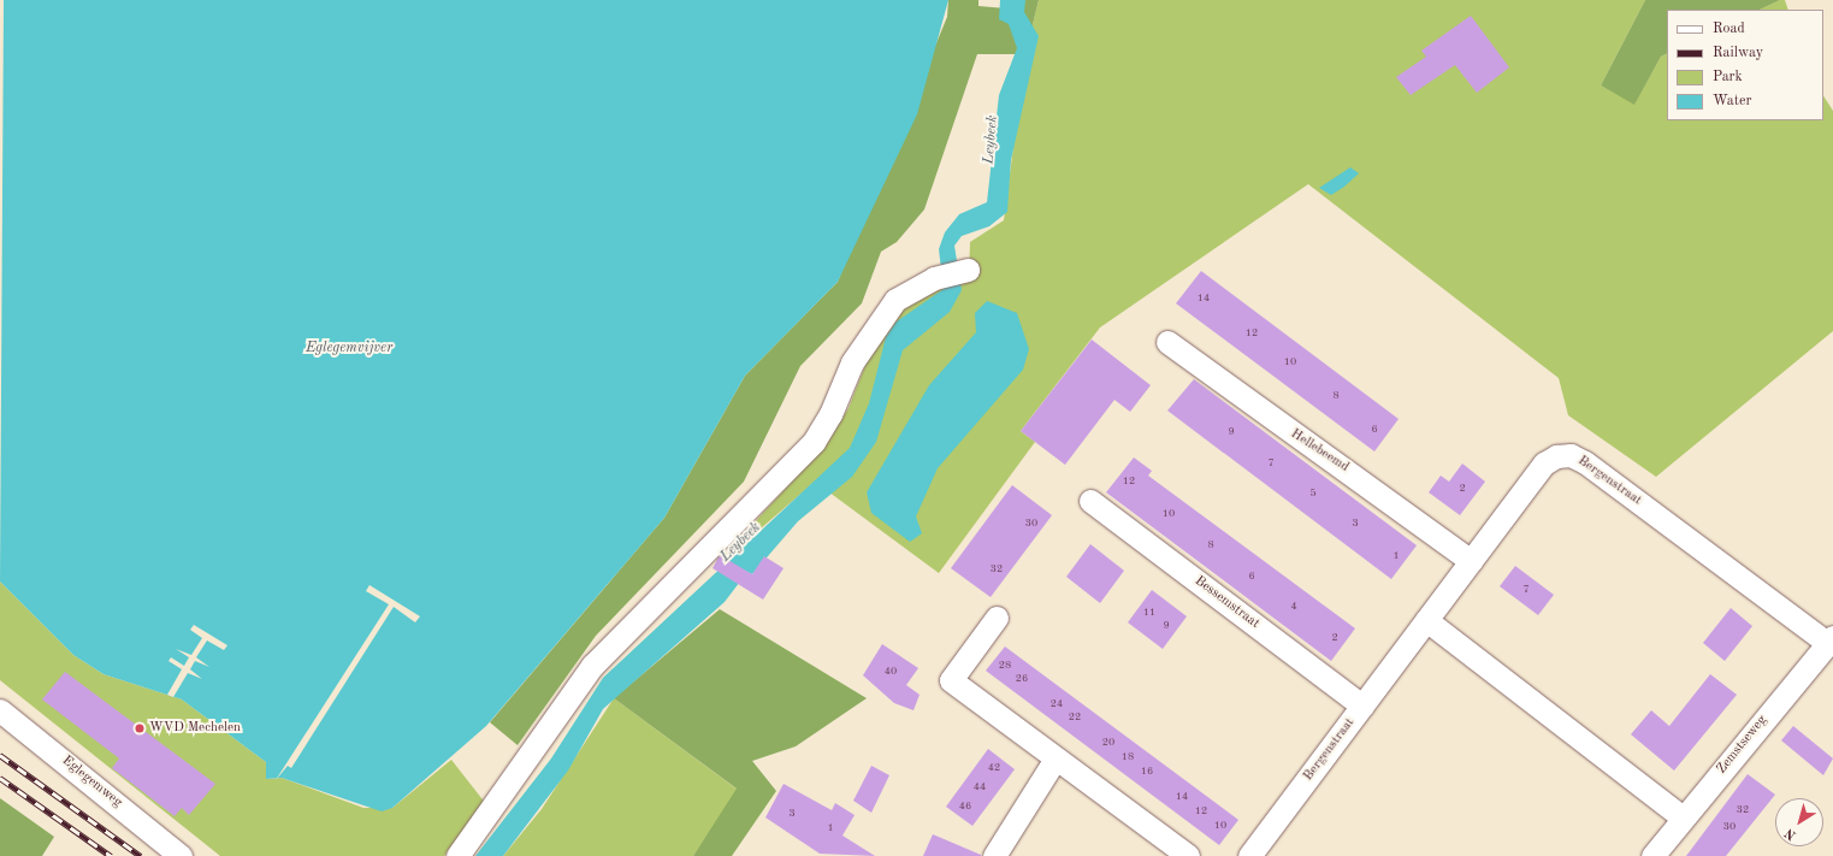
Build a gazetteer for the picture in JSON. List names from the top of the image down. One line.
{"streets":{"street":["Hellebeemd","Bergenstraat","Bessemstraat","Zemstseweg","Eglegemweg"]},"crossings":[["Hellebeemd","Bergenstraat"],["Bergenstraat","Bessemstraat"],["Bergenstraat","Zemstseweg"]],"water":["Leybeek","Eglegemvijver"],"places":["WVD Mechelen"],"house_numbers":["14","12","10","8","6","9","7","12","2","5","10","30","3","8","1","32","6","7","4","11","9","2","28","40","26","24","22","20","18","42","16","44","14","46","32","12","3","10","30","1"],"legend":["Road","Railway","Park","Water"],"north":"bottom left"}
